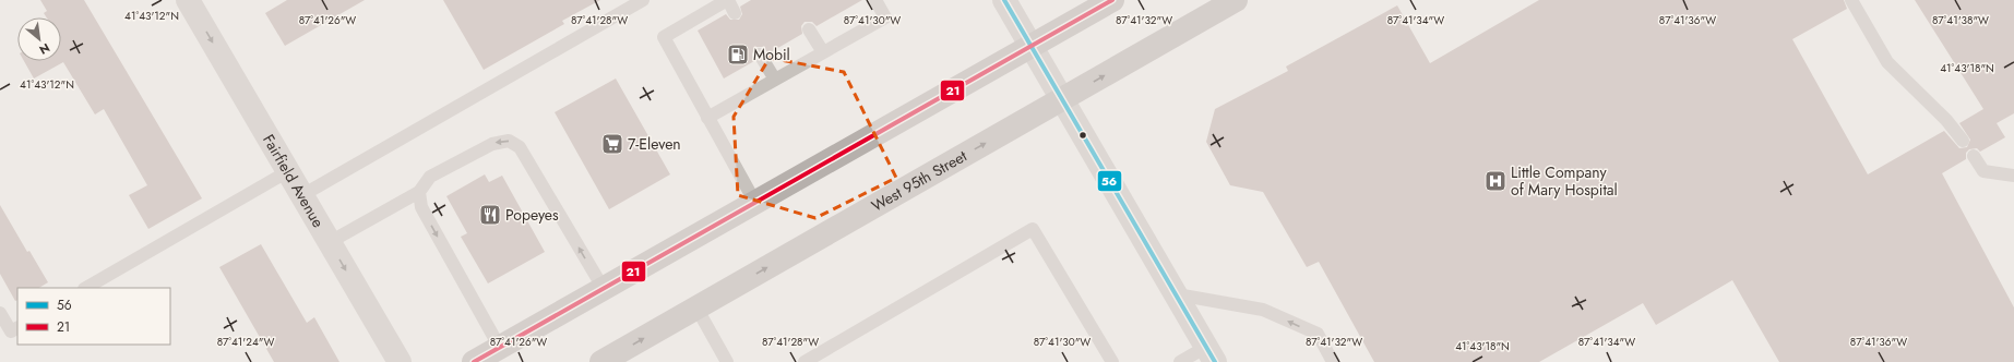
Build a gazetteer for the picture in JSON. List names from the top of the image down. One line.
{"streets":{"main road":["West 95th Street"],"street":["Fairfield Avenue"]},"one_way":["Fairfield Avenue"],"places":{"fuel station":["Mobil"],"supermarket":["7-Eleven"],"hospital":["Little Company of Mary Hospital"],"restaurant":["Popeyes"]},"lines":["transit line 56","transit line 21"],"legend":["56","21"],"north":"bottom right","coordinates":["41°43'12\"N","87°41'26\"W","87°41'28\"W","87°41'30\"W","87°41'32\"W","87°41'34\"W","87°41'36\"W","87°41'38\"W","41°43'18\"N","87°41'24\"W"]}
